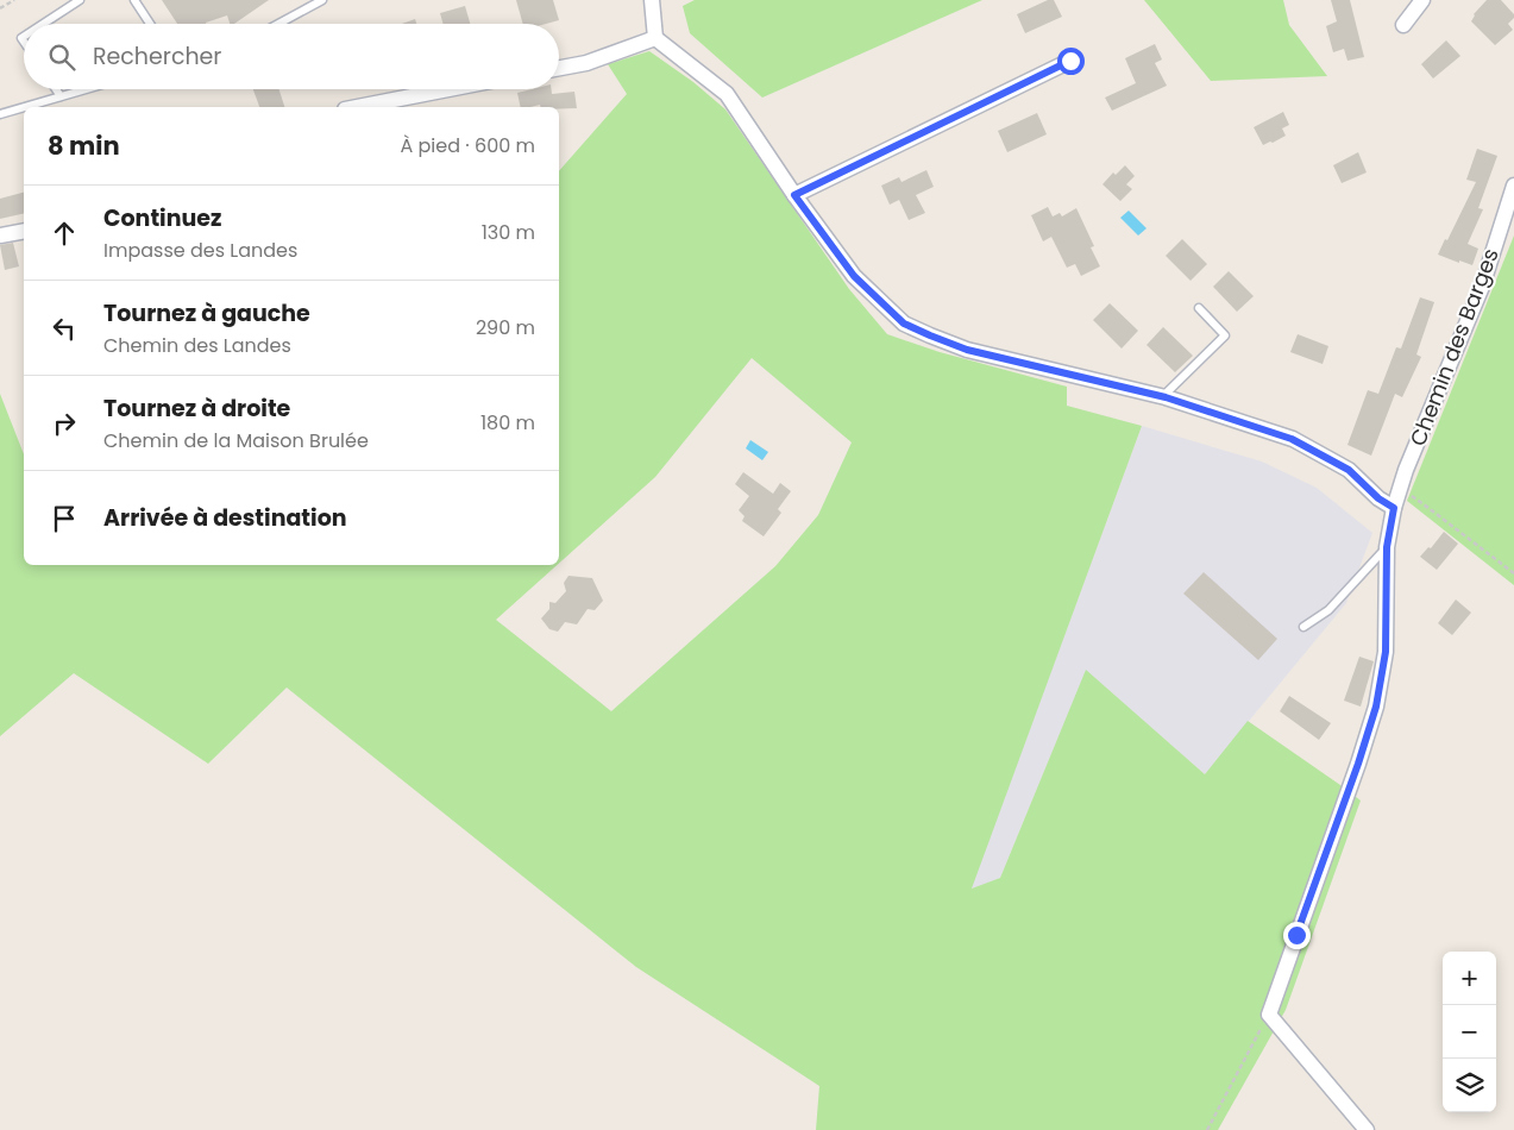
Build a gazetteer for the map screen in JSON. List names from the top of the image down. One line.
{"streets":{"street":["Chemin des Barges"]},"page":{"search":"Rechercher","heading":["8 min","À pied · 600 m"],"list":[["Continuez","Impasse des Landes","130 m"],["Tournez à gauche","Chemin des Landes","290 m"],["Tournez à droite","Chemin de la Maison Brulée","180 m"],"Arrivée à destination"],"map_buttons":["+","−"]}}
